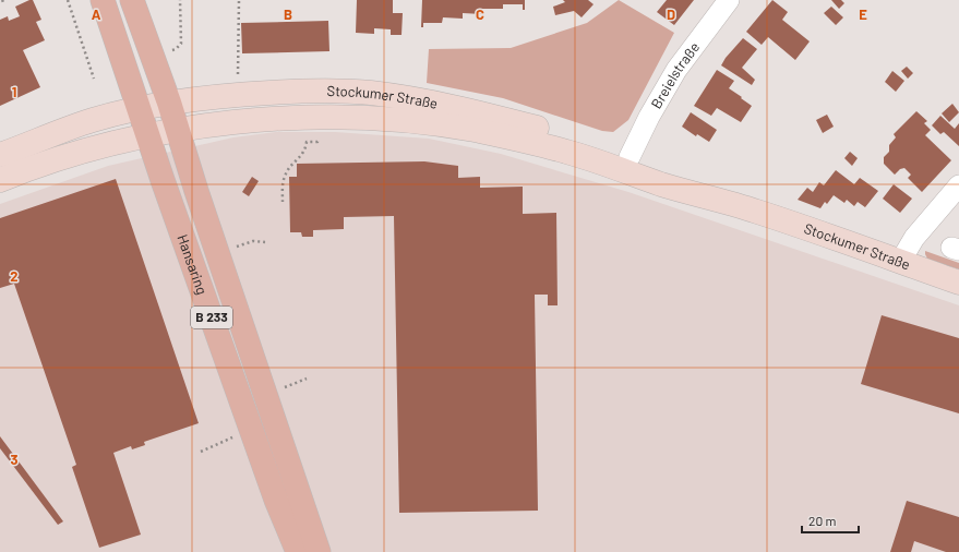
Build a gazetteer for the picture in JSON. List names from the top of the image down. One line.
{"streets":{"main road":["Stockumer Straße","Hansaring","B 233"],"street":["Breielstraße"]},"crossings":[["Breielstraße","Stockumer Straße"],["Stockumer Straße","Hansaring"]],"scale_bar":"20 m","grid":{"columns":["A","B","C","D","E"],"rows":["1","2","3"]}}
